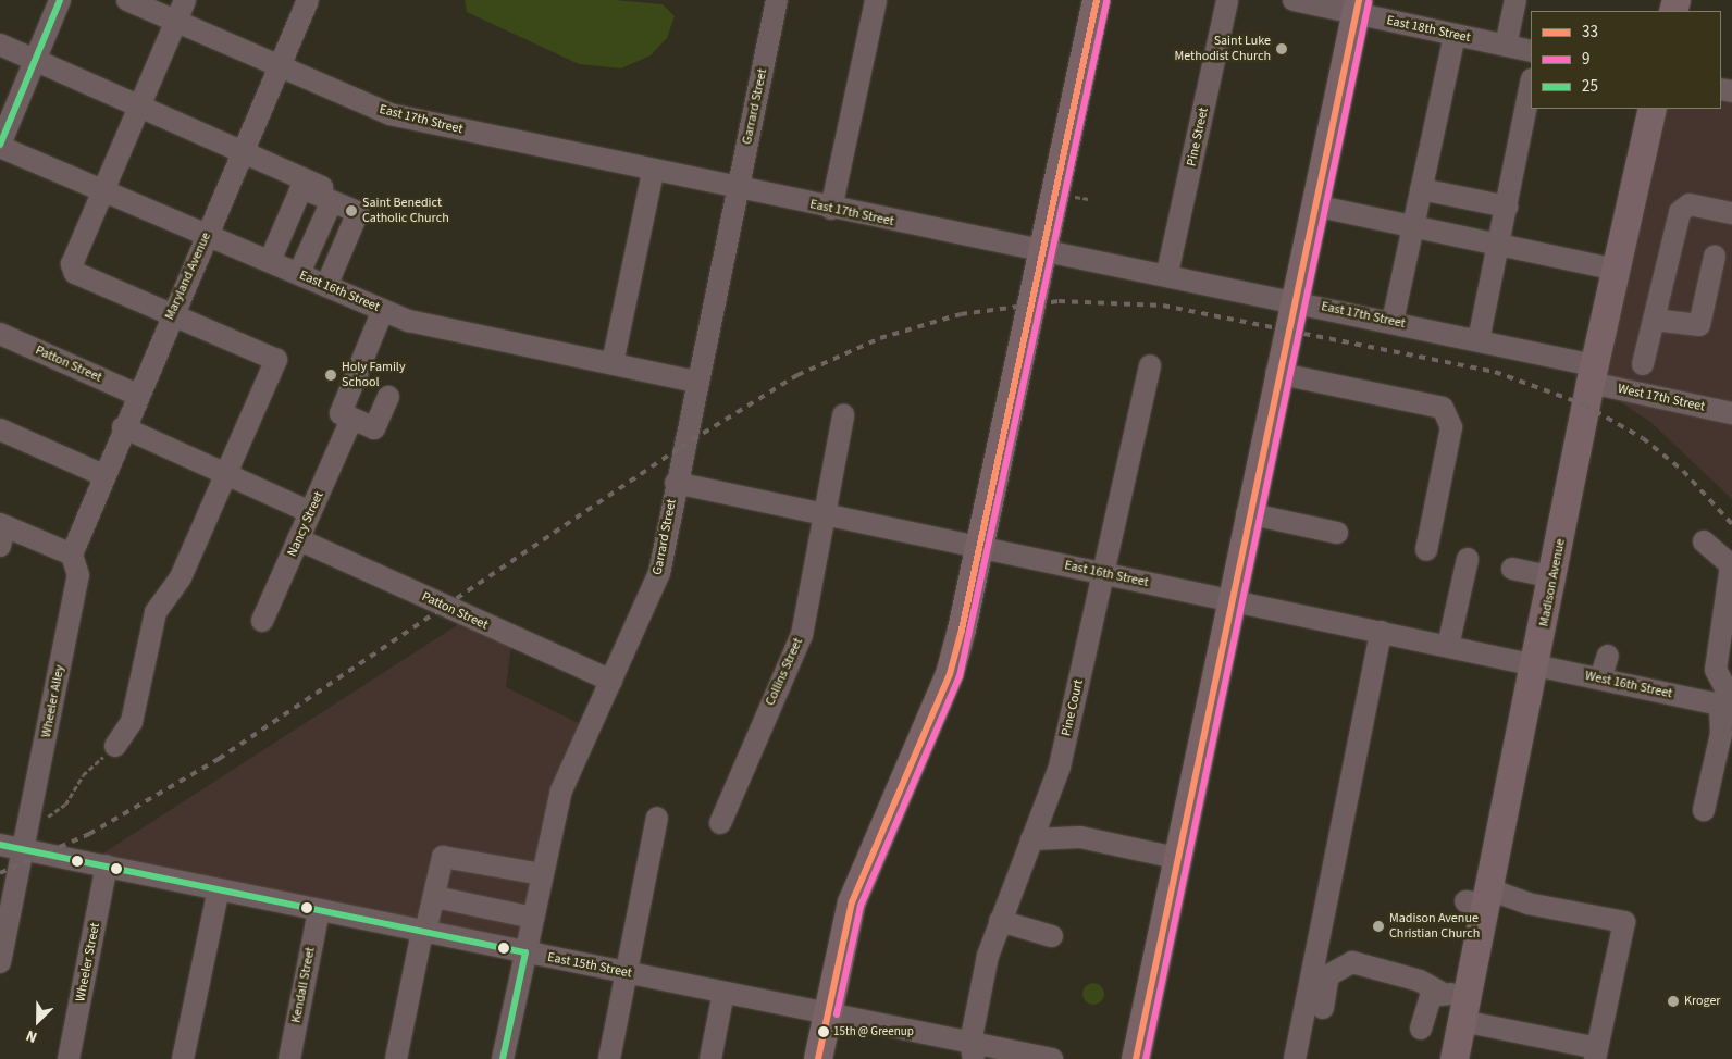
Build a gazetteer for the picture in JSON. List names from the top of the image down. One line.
{"streets":{"main road":["Madison Avenue"],"street":["East 18th Street","Garrard Street","East 17th Street","Pine Street","Maryland Avenue","East 16th Street","Patton Street","West 17th Street","Nancy Street","Collins Street","West 16th Street","Wheeler Alley","Pine Court","Wheeler Street","East 15th Street","Kendall Street"]},"crossings":[["Garrard Street","East 17th Street"],["Garrard Street","East 16th Street"],["Garrard Street","Patton Street"],["Garrard Street","East 15th Street"],["East 17th Street","Pine Street"],["East 17th Street","Maryland Avenue"],["East 17th Street","West 17th Street"],["East 17th Street","Madison Avenue"],["Maryland Avenue","East 16th Street"],["Maryland Avenue","Patton Street"],["Maryland Avenue","Wheeler Alley"],["East 16th Street","Madison Avenue"],["East 16th Street","Collins Street"],["East 16th Street","West 16th Street"],["East 16th Street","Pine Court"],["Patton Street","Nancy Street"],["West 17th Street","Madison Avenue"],["Madison Avenue","West 16th Street"],["Wheeler Alley","East 15th Street"],["Pine Court","East 15th Street"],["Wheeler Street","East 15th Street"],["East 15th Street","Kendall Street"]],"places":["Saint Luke Methodist Church","Saint Benedict Catholic Church","Holy Family School","Madison Avenue Christian Church","Kroger","15th @ Greenup"],"lines":["transit line 33","transit line 25","transit line 9"],"legend":["33","9","25"],"north":"bottom left"}
